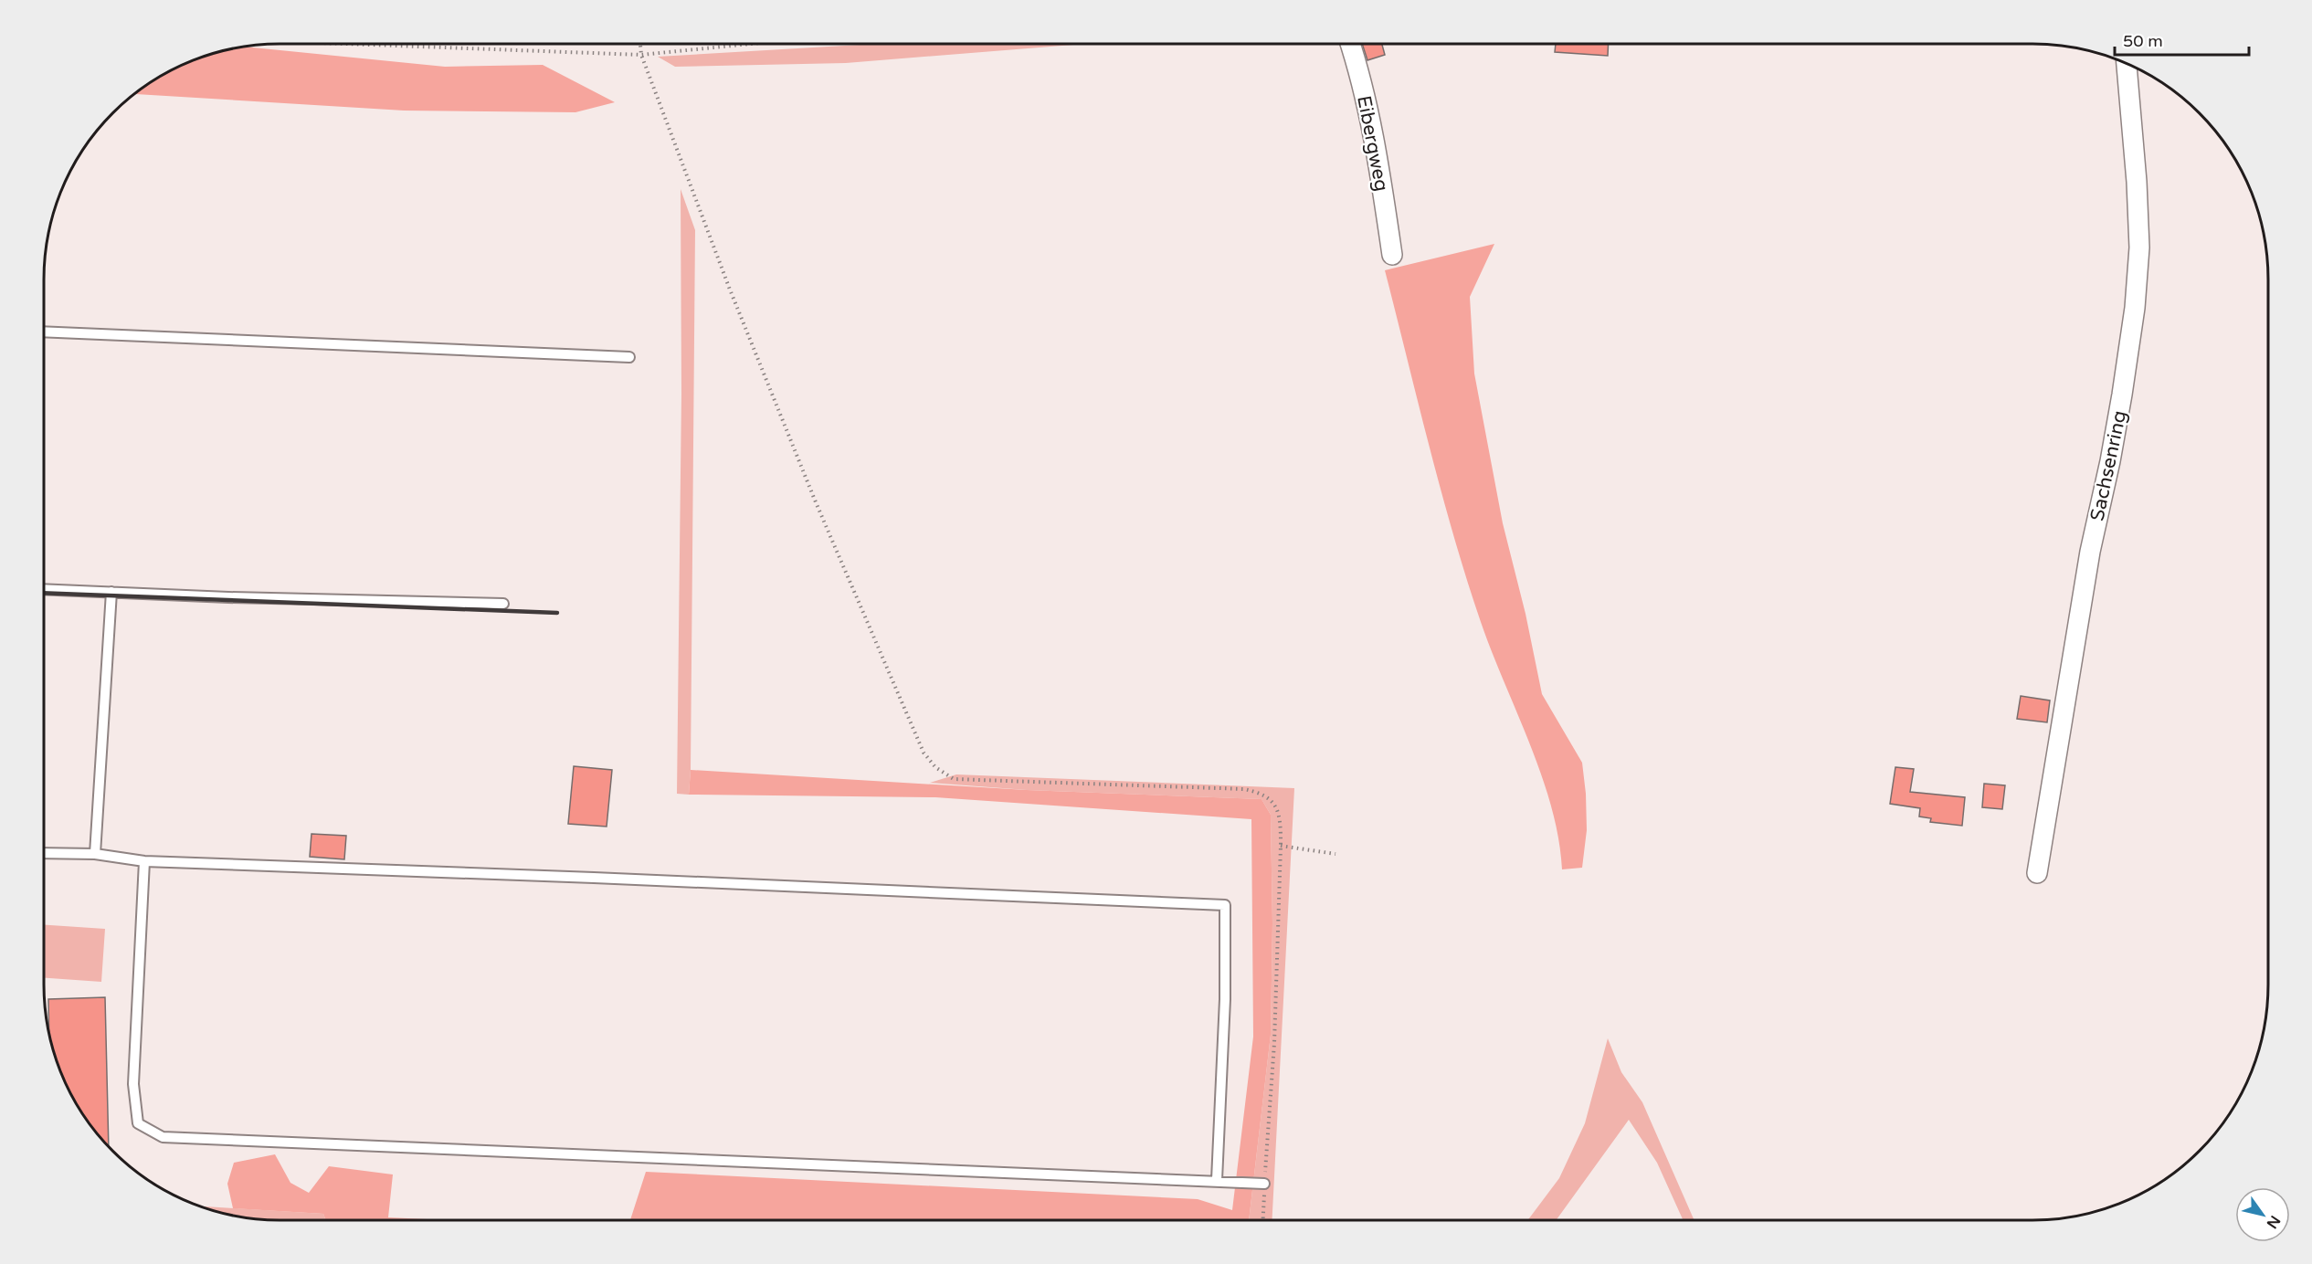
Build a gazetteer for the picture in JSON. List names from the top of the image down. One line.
{"streets":{"street":["Eibergweg","Sachsenring"]},"scale_bar":"50 m","north":"bottom right"}
